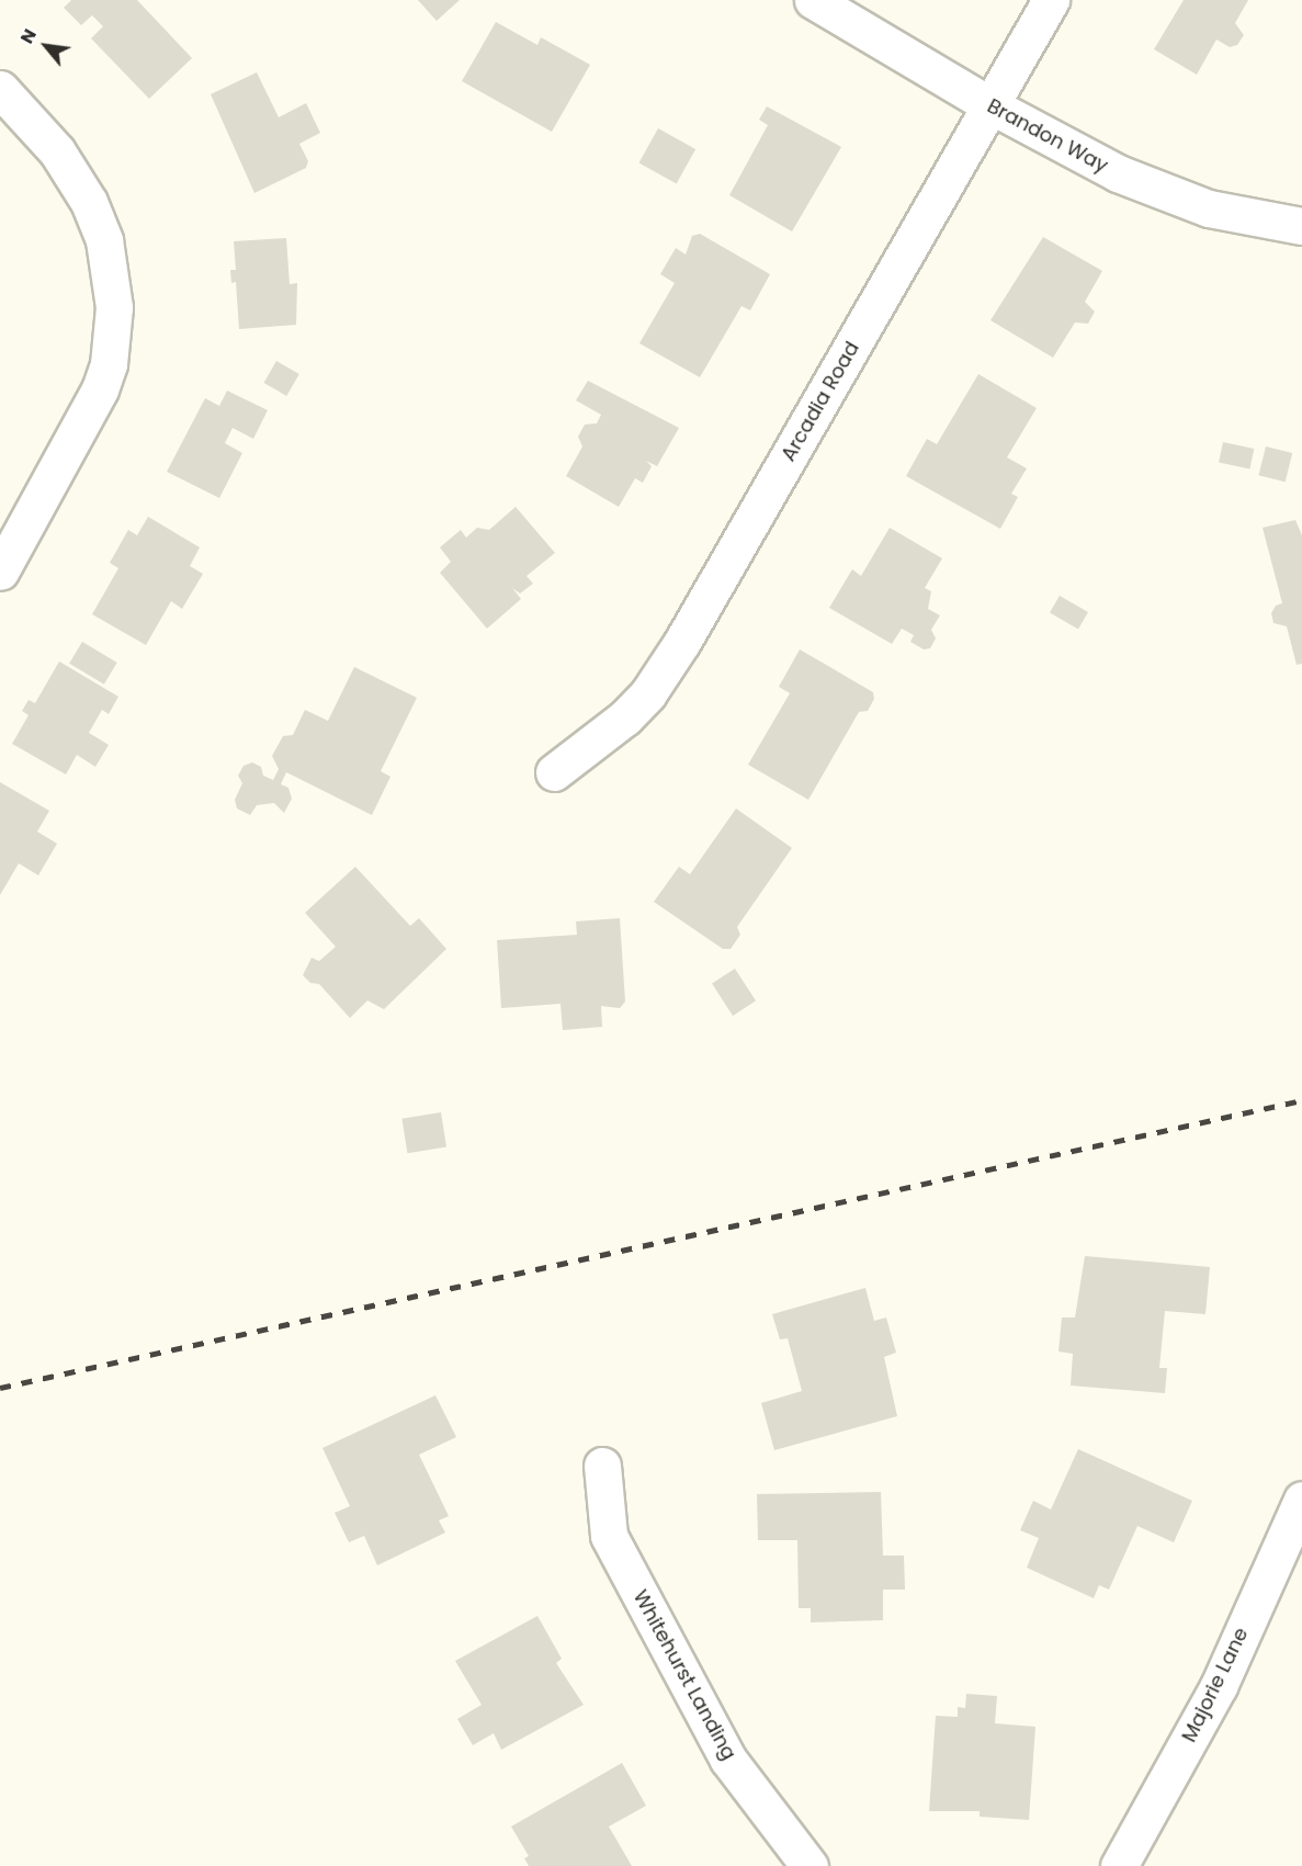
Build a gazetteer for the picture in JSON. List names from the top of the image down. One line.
{"streets":{"street":["Brandon Way","Arcadia Road","Whitehurst Landing","Majorie Lane"]},"crossings":[["Brandon Way","Arcadia Road"]],"north":"top left"}
